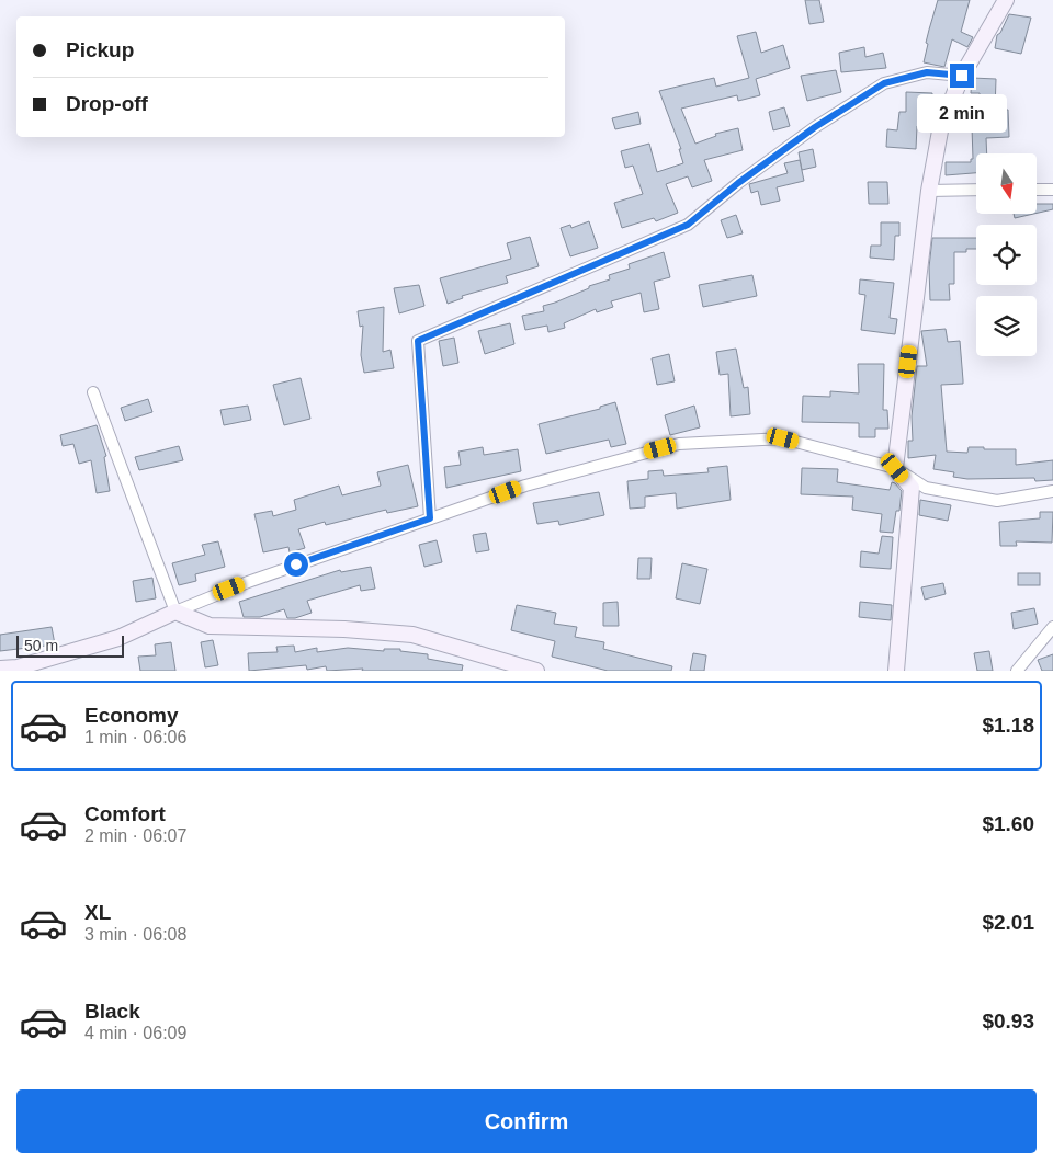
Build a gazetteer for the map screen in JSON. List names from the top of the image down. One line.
{"scale_bar":"50 m","north":"bottom","page":{"banner":["Pickup","Drop-off"],"bubble":"2 min","scale":"50 m","list":[{"name":"Economy","note":"1 min · 06:06","value":"$1.18"},{"name":"Comfort","note":"2 min · 06:07","value":"$1.60"},{"name":"XL","note":"3 min · 06:08","value":"$2.01"},{"name":"Black","note":"4 min · 06:09","value":"$0.93"}],"buttons":"Confirm"}}
